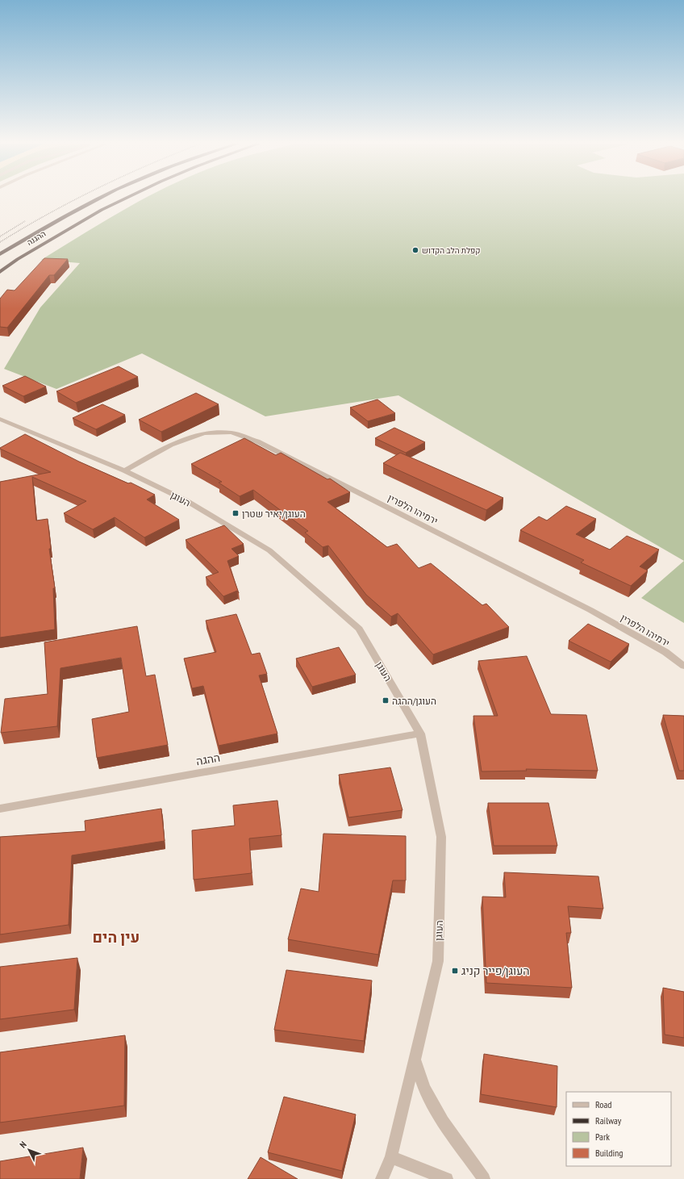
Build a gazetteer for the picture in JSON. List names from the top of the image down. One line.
{"streets":{"highway":["ההגנה"],"street":["העוגן","ירמיהו הלפרין","ההגה"]},"crossings":[["העוגן","ירמיהו הלפרין"],["העוגן","ההגה"]],"districts":["עין הים"],"places":{"other":["קפלת הלב הקדוש"],"transit":["העוגן/יאיר שטרן","העוגן/ההגה","העוגן/פייר קניג"]},"legend":["Road","Railway","Park","Building"],"north":"top left"}
